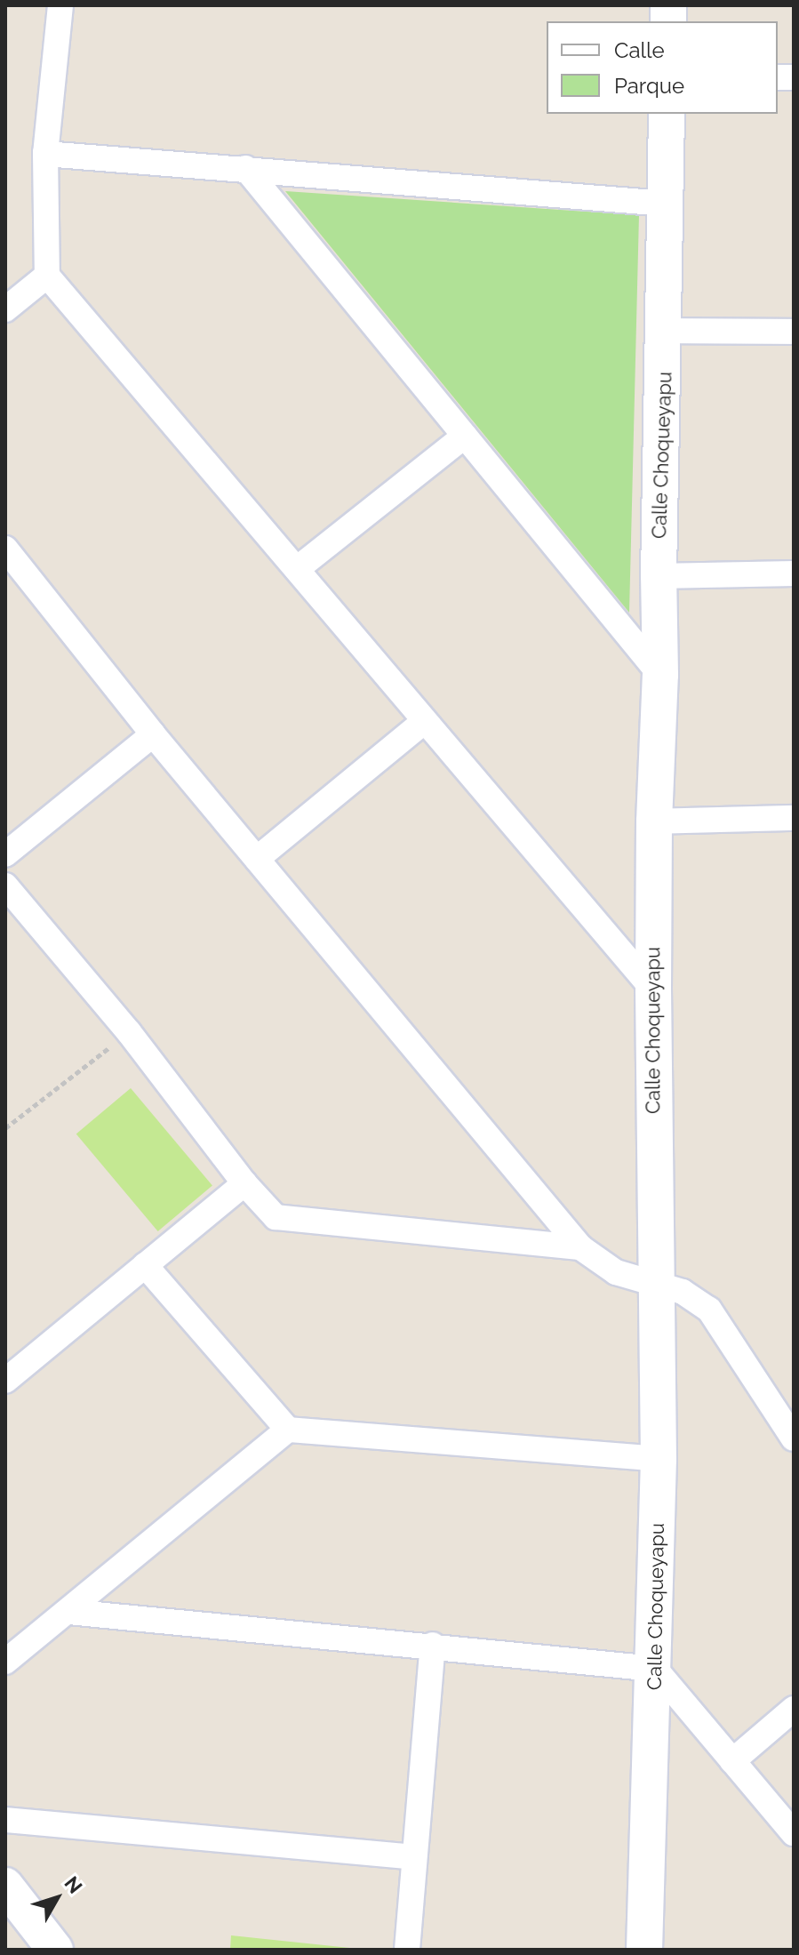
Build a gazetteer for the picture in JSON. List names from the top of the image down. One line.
{"streets":{"street":["Calle Choqueyapu"]},"legend":["Calle","Parque"],"north":"top right"}
